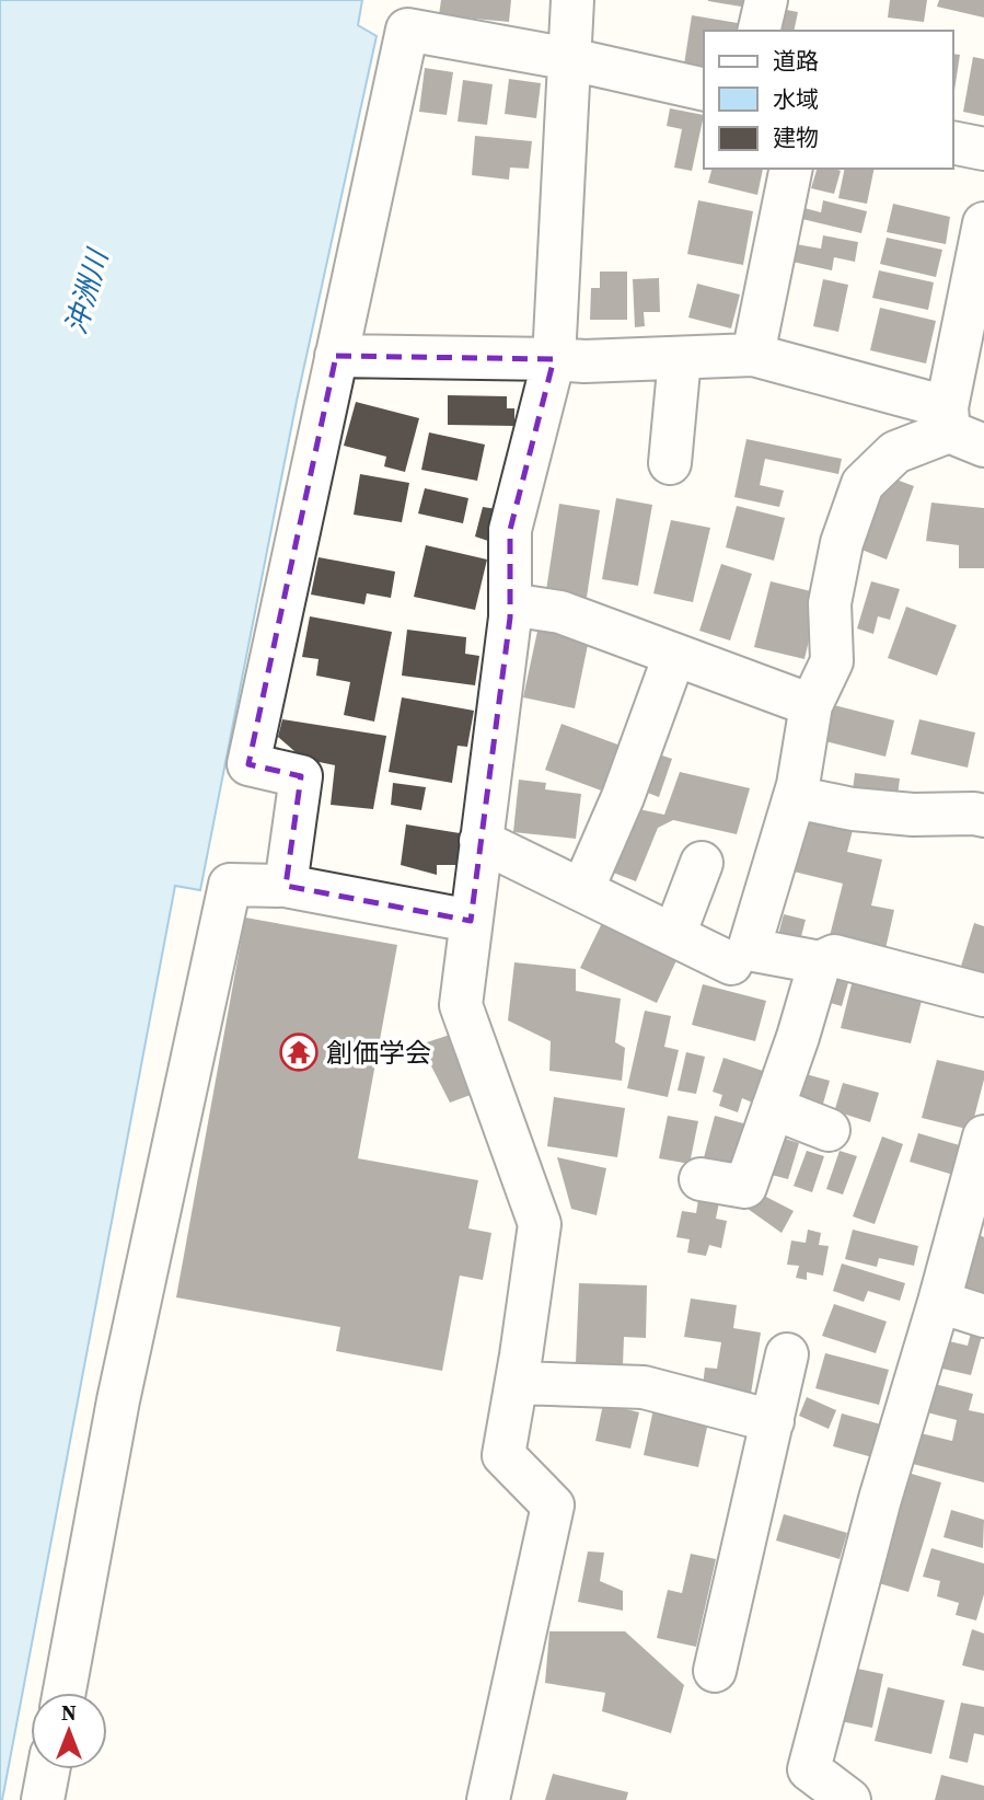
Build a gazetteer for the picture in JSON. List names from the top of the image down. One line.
{"water":["沖洲川"],"places":{"temple":["創価学会"]},"legend":["道路","水域","建物"],"north":"top"}
